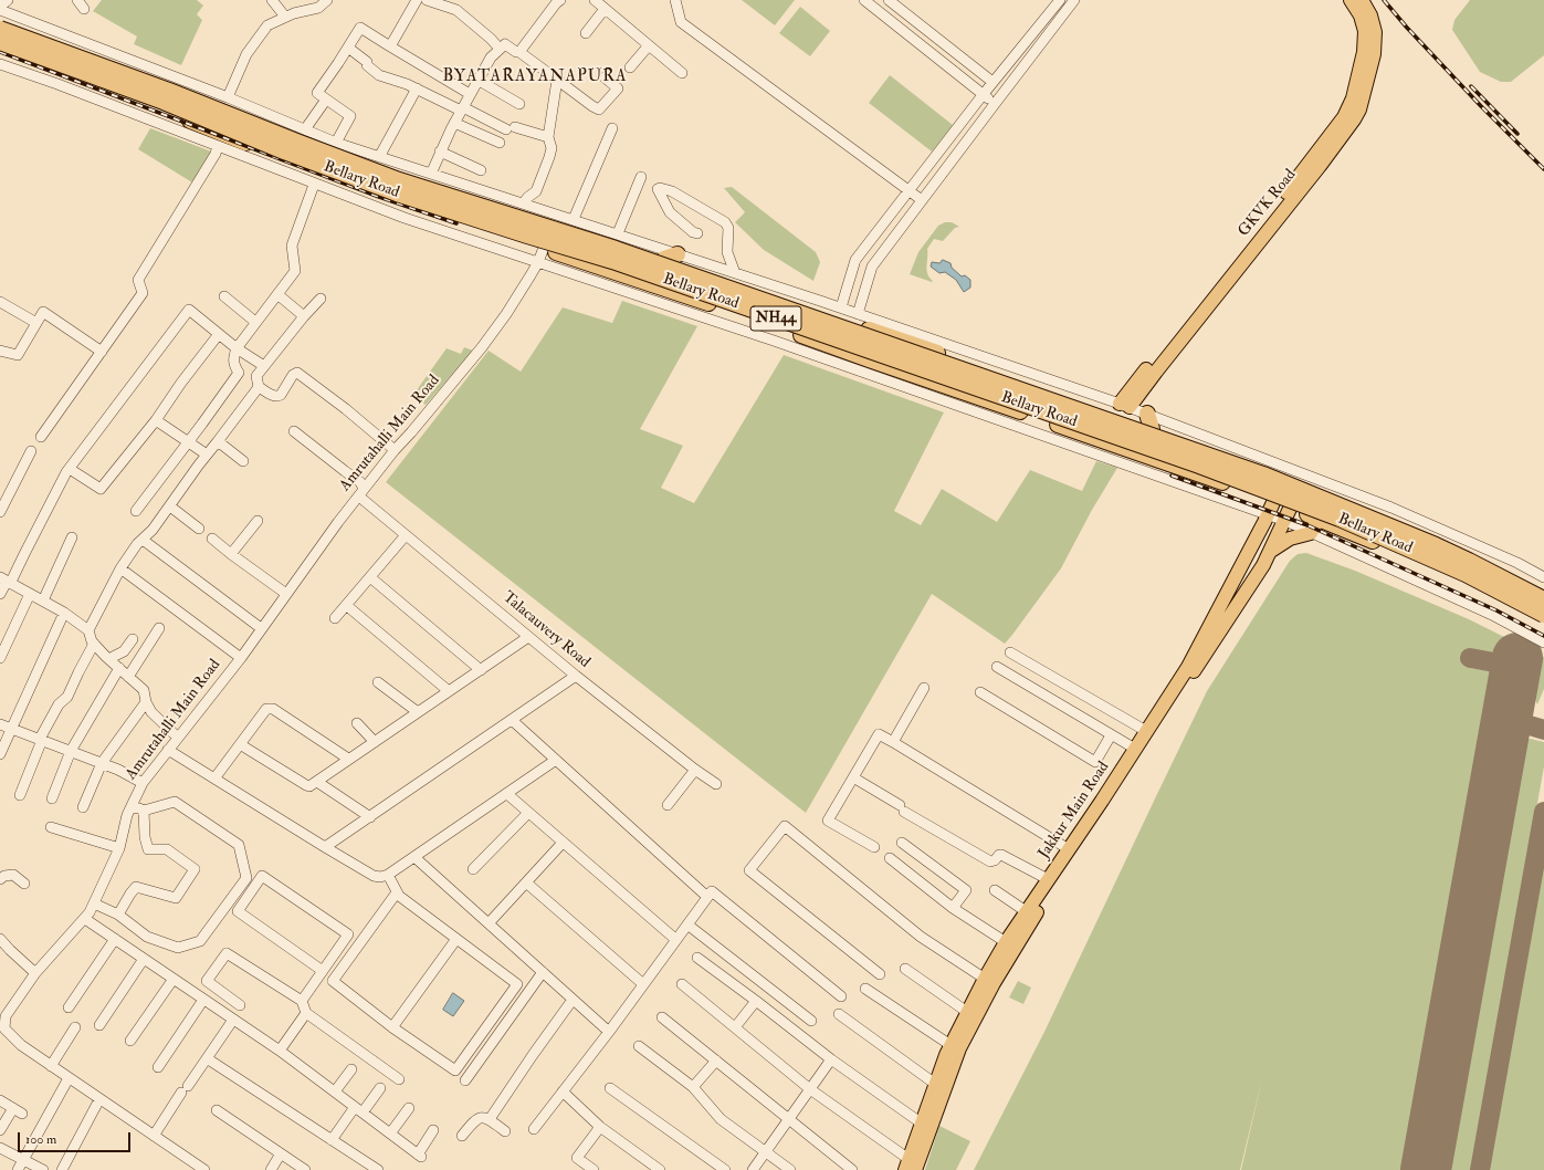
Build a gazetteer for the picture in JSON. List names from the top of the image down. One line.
{"streets":{"highway":["Bellary Road","NH44"],"main road":["GKVK Road","Jakkur Main Road"],"street":["Amrutahalli Main Road","Talacauvery Road"]},"crossings":[["Bellary Road","Amrutahalli Main Road"],["Bellary Road","Jakkur Main Road"],["Amrutahalli Main Road","Talacauvery Road"]],"districts":["BYATARAYANAPURA"],"scale_bar":"100 m"}
